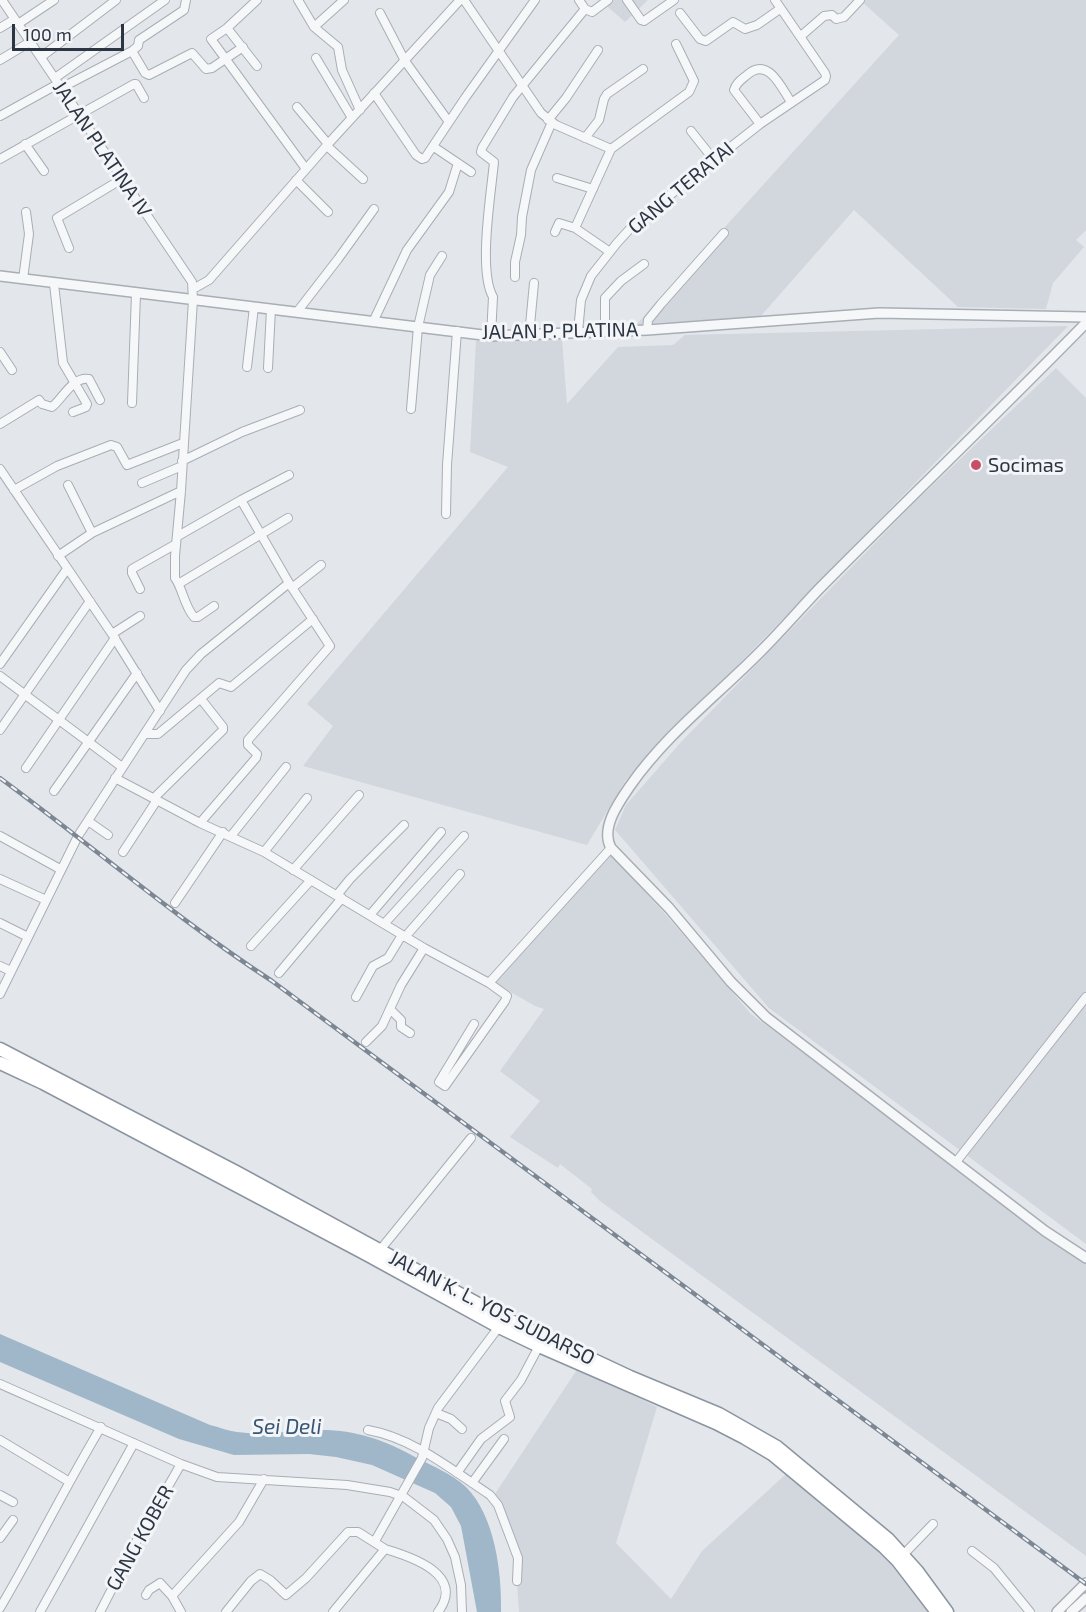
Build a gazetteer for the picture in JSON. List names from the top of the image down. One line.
{"streets":{"highway":["JALAN K. L. YOS SUDARSO"],"street":["JALAN PLATINA IV","GANG TERATAI","JALAN P. PLATINA","GANG KOBER"]},"crossings":[["JALAN PLATINA IV","JALAN P. PLATINA"],["GANG TERATAI","JALAN P. PLATINA"]],"water":["Sei Deli"],"places":["Socimas"],"scale_bar":"100 m"}
